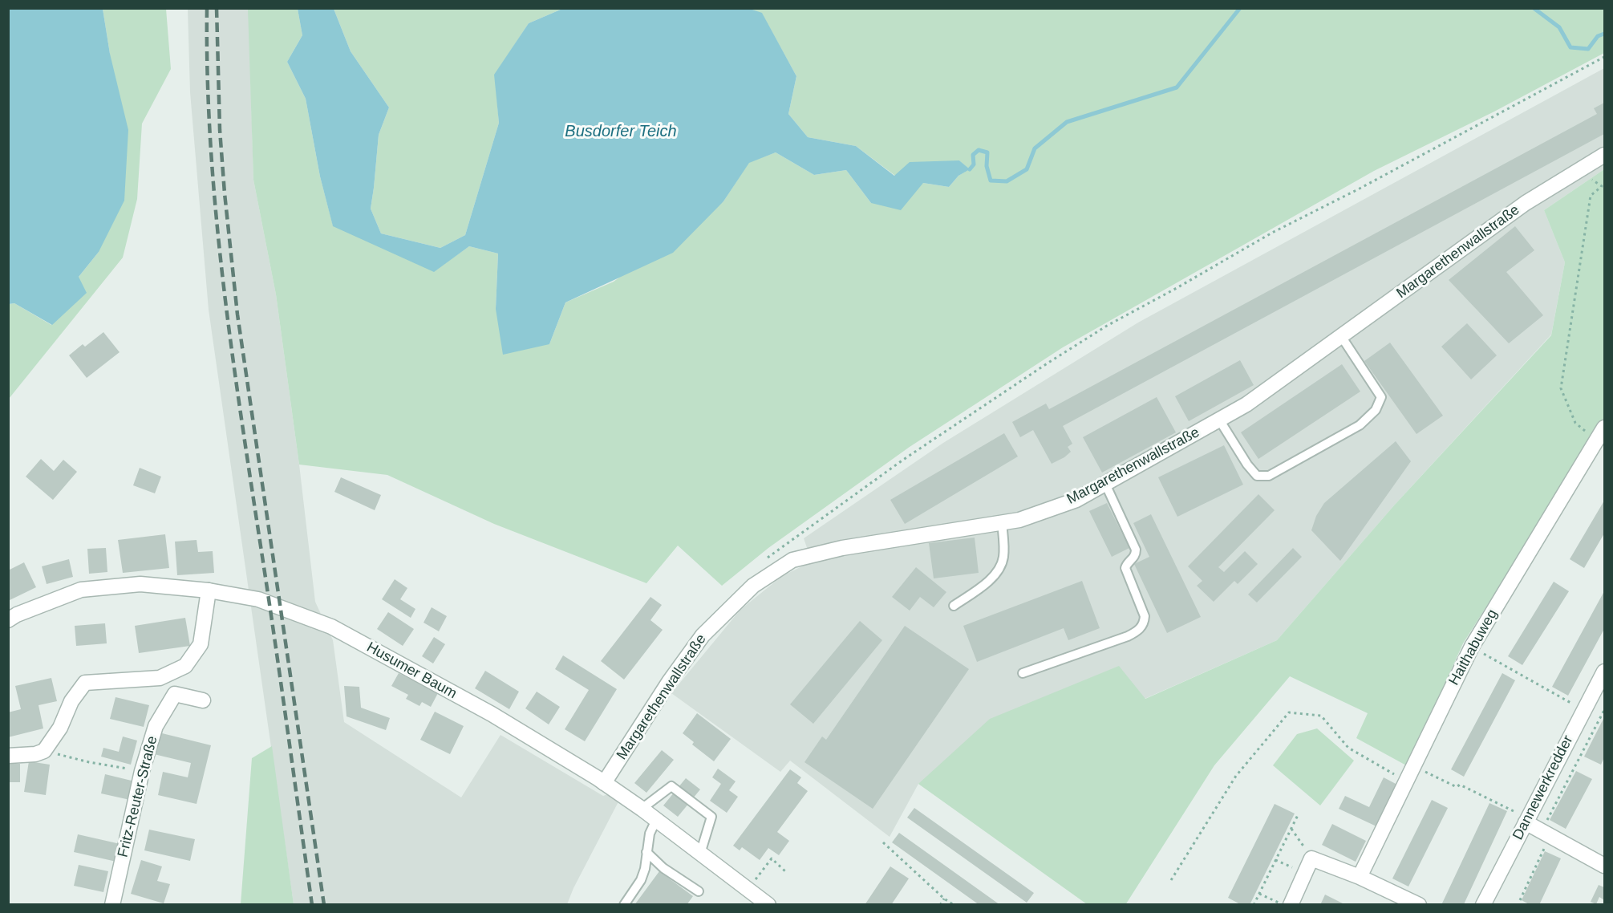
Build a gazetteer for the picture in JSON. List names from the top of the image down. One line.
{"streets":{"street":["Margarethenwallstraße","Haithabuweg","Husumer Baum","Dannewerkredder","Fritz-Reuter-Straße"]},"crossings":[["Margarethenwallstraße","Husumer Baum"]],"water":["Busdorfer Teich"]}
